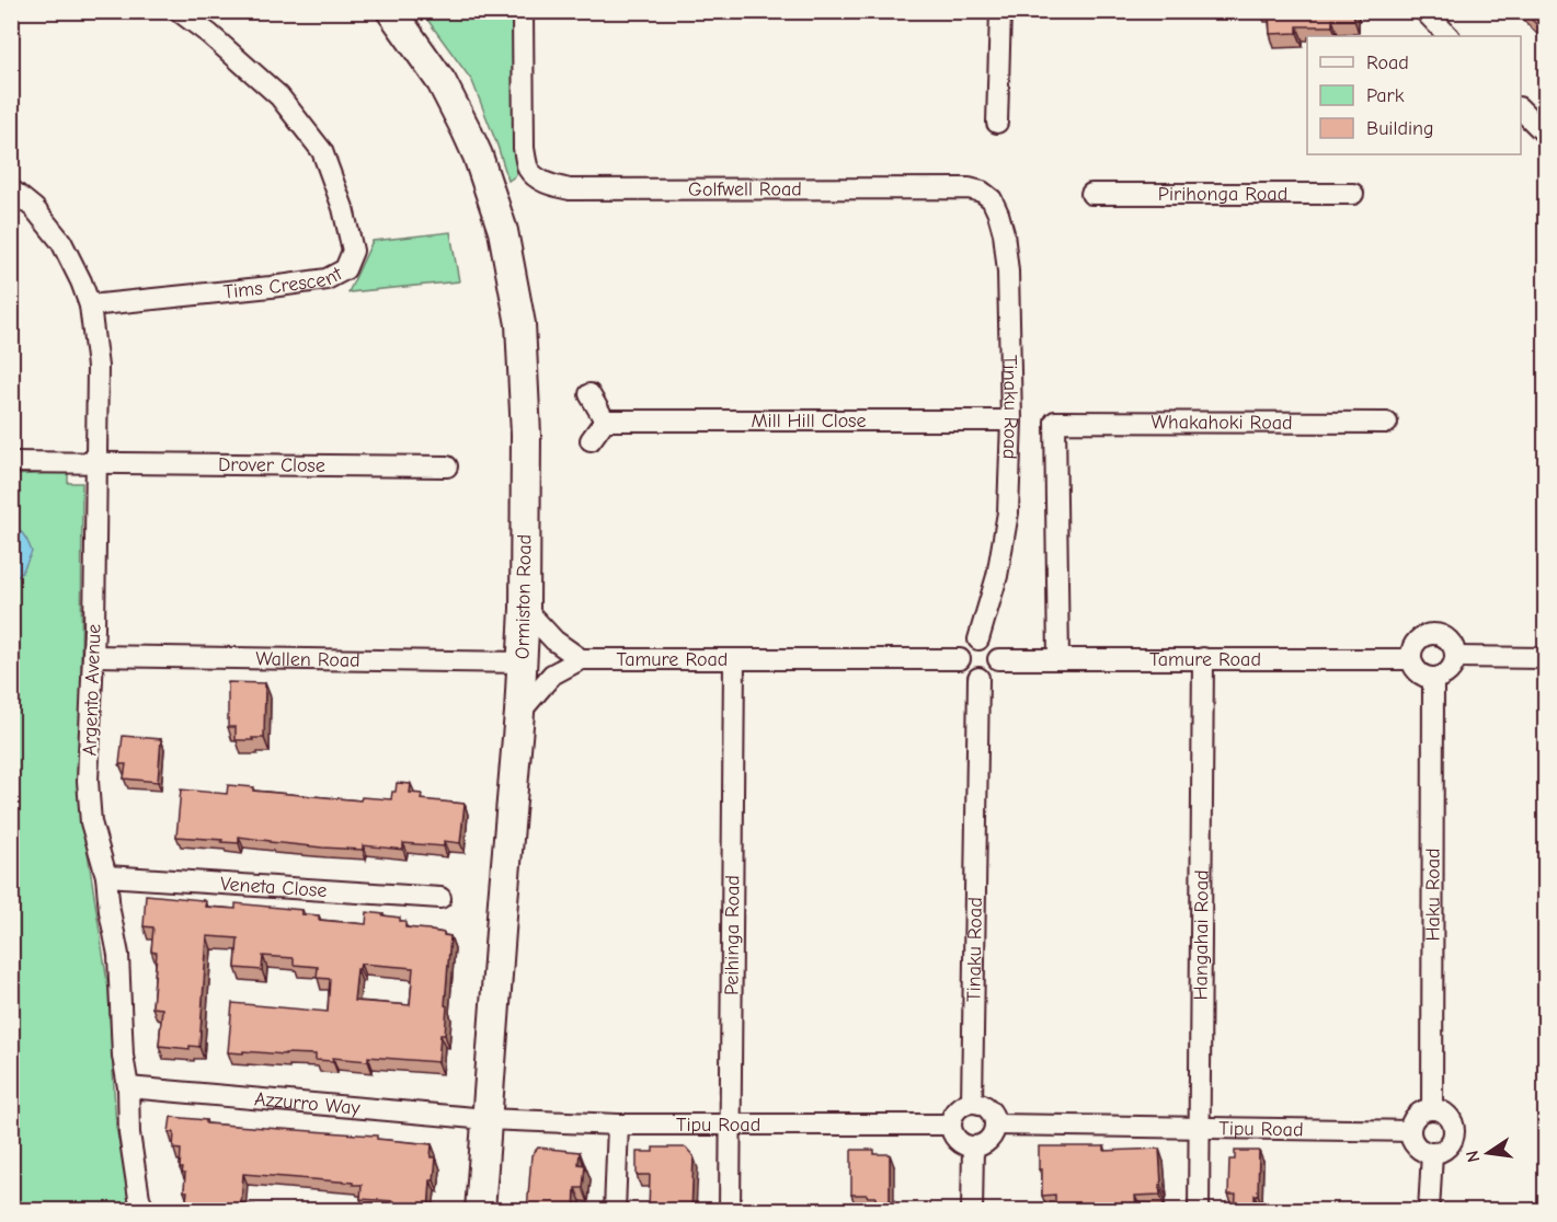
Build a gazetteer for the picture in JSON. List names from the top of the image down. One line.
{"streets":{"main road":["Ormiston Road"],"street":["Golfwell Road","Pirihonga Road","Tims Crescent","Tinaku Road","Mill Hill Close","Whakahoki Road","Drover Close","Tamure Road","Wallen Road","Argento Avenue","Veneta Close","Haku Road","Hangahai Road","Peihinga Road","Azzurro Way","Tipu Road"]},"crossings":[["Golfwell Road","Tinaku Road"],["Tims Crescent","Argento Avenue"],["Tinaku Road","Mill Hill Close"],["Tinaku Road","Tamure Road"],["Tinaku Road","Tipu Road"],["Whakahoki Road","Tamure Road"],["Drover Close","Argento Avenue"],["Ormiston Road","Tamure Road"],["Ormiston Road","Wallen Road"],["Ormiston Road","Azzurro Way"],["Ormiston Road","Tipu Road"],["Tamure Road","Haku Road"],["Tamure Road","Hangahai Road"],["Tamure Road","Peihinga Road"],["Wallen Road","Argento Avenue"],["Argento Avenue","Veneta Close"],["Argento Avenue","Azzurro Way"],["Haku Road","Tipu Road"],["Hangahai Road","Tipu Road"],["Peihinga Road","Tipu Road"],["Azzurro Way","Tipu Road"]],"legend":["Road","Park","Building"],"north":"left"}
